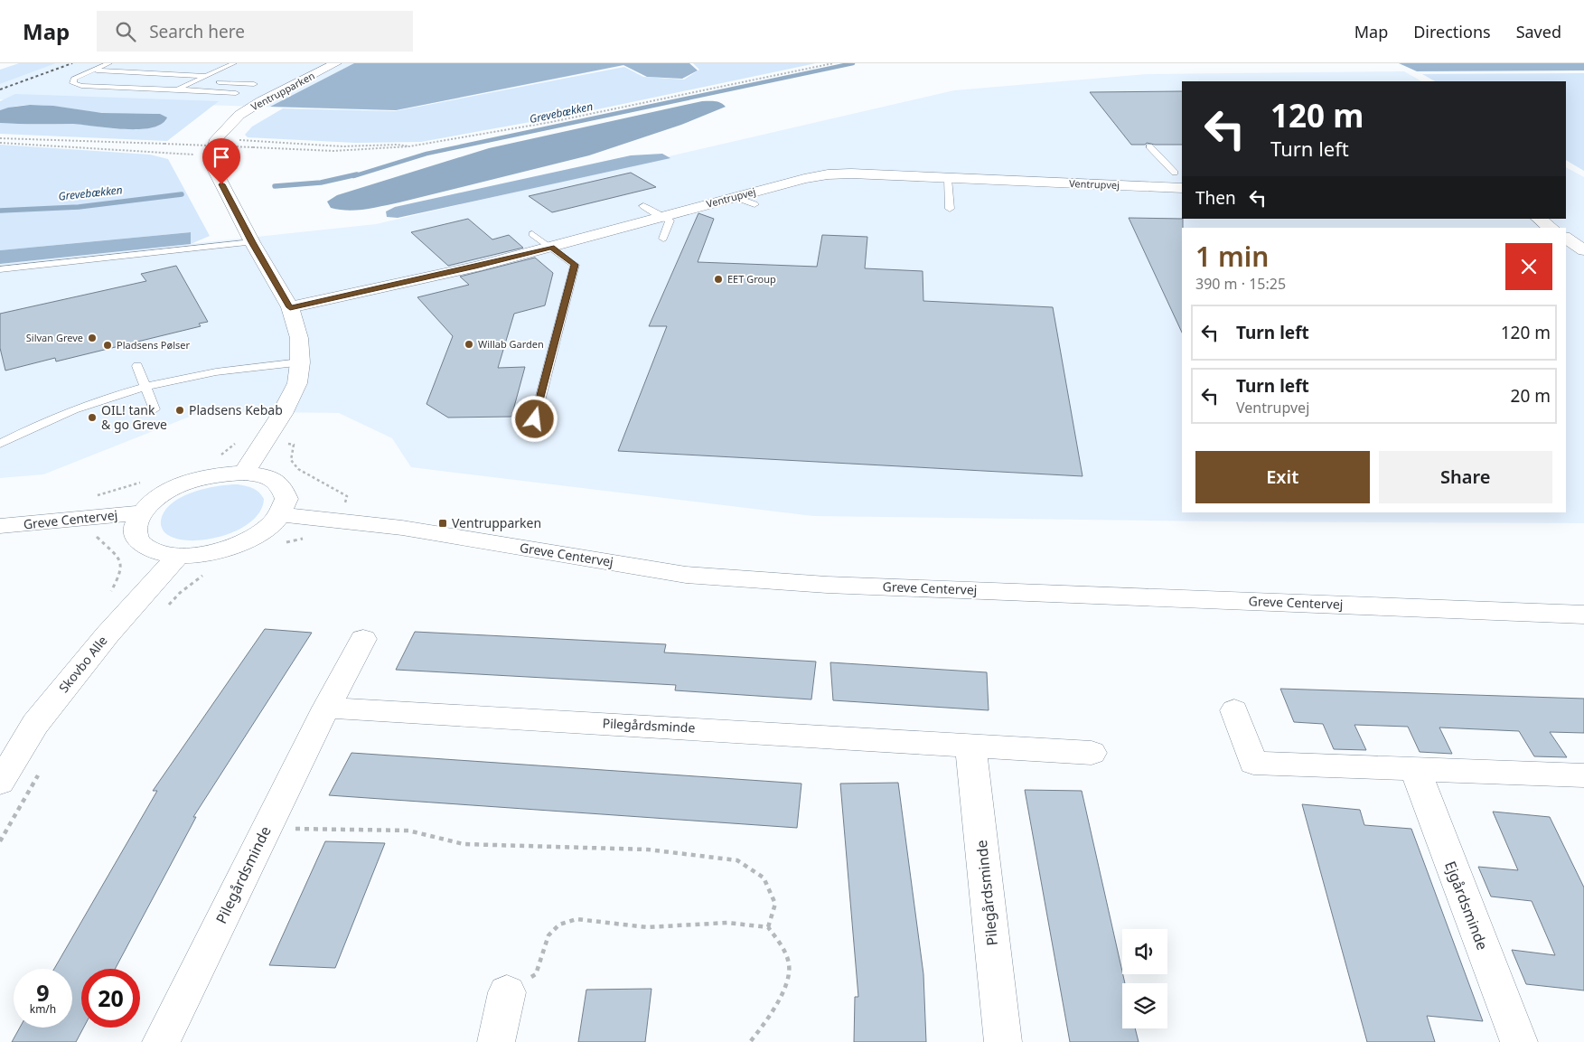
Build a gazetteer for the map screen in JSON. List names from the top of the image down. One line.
{"streets":{"street":["Ventrupparken","Ventrupvej","Greve Centervej","Skovbo Alle","Pilegårdsminde","Ejgårdsminde"]},"water":["Grevebækken"],"places":{"other":["EET Group","Silvan Greve","Willab Garden","Pladsens Pølser","Pladsens Kebab","OIL! tank & go Greve"],"transit":["Ventrupparken"]},"page":{"header":"Map","search":"Search here","nav":["Map","Directions","Saved"],"turn":["120 m","Turn left"],"then":"Then","heading":["1 min","390 m · 15:25"],"list":[{"name":"Turn left","value":"120 m"},{"name":"Turn left","note":"Ventrupvej","value":"20 m"}],"buttons":["Exit","Share"],"speed":"9 km/h","limit":"20"}}
